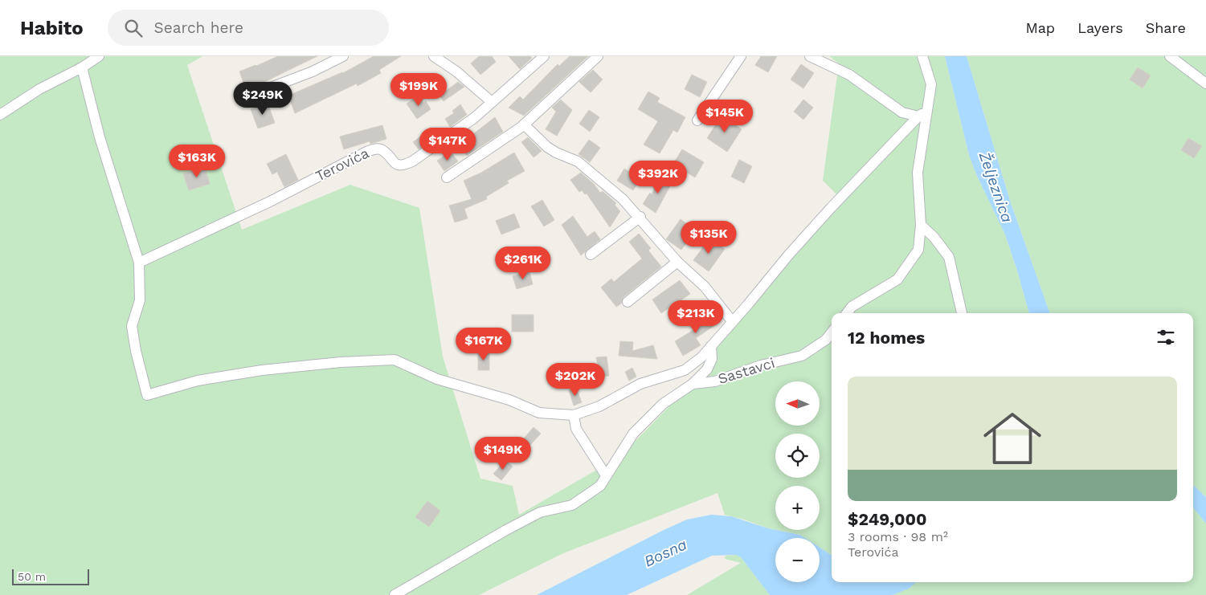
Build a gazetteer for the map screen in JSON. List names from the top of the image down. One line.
{"streets":{"street":["Terovića","Sastavci"]},"water":["Željeznica","Bosna"],"scale_bar":"50 m","north":"left","page":{"header":"Habito","search":"Search here","nav":["Map","Layers","Share"],"price":["$199K","$249K","$145K","$147K","$163K","$392K","$135K","$261K","$213K","$167K","$202K","$149K"],"heading":"12 homes","list":[{"name":"$249,000","note":"3 rooms · 98 m² · Terovića"}],"map_buttons":["+","−"],"scale":"50 m"}}
